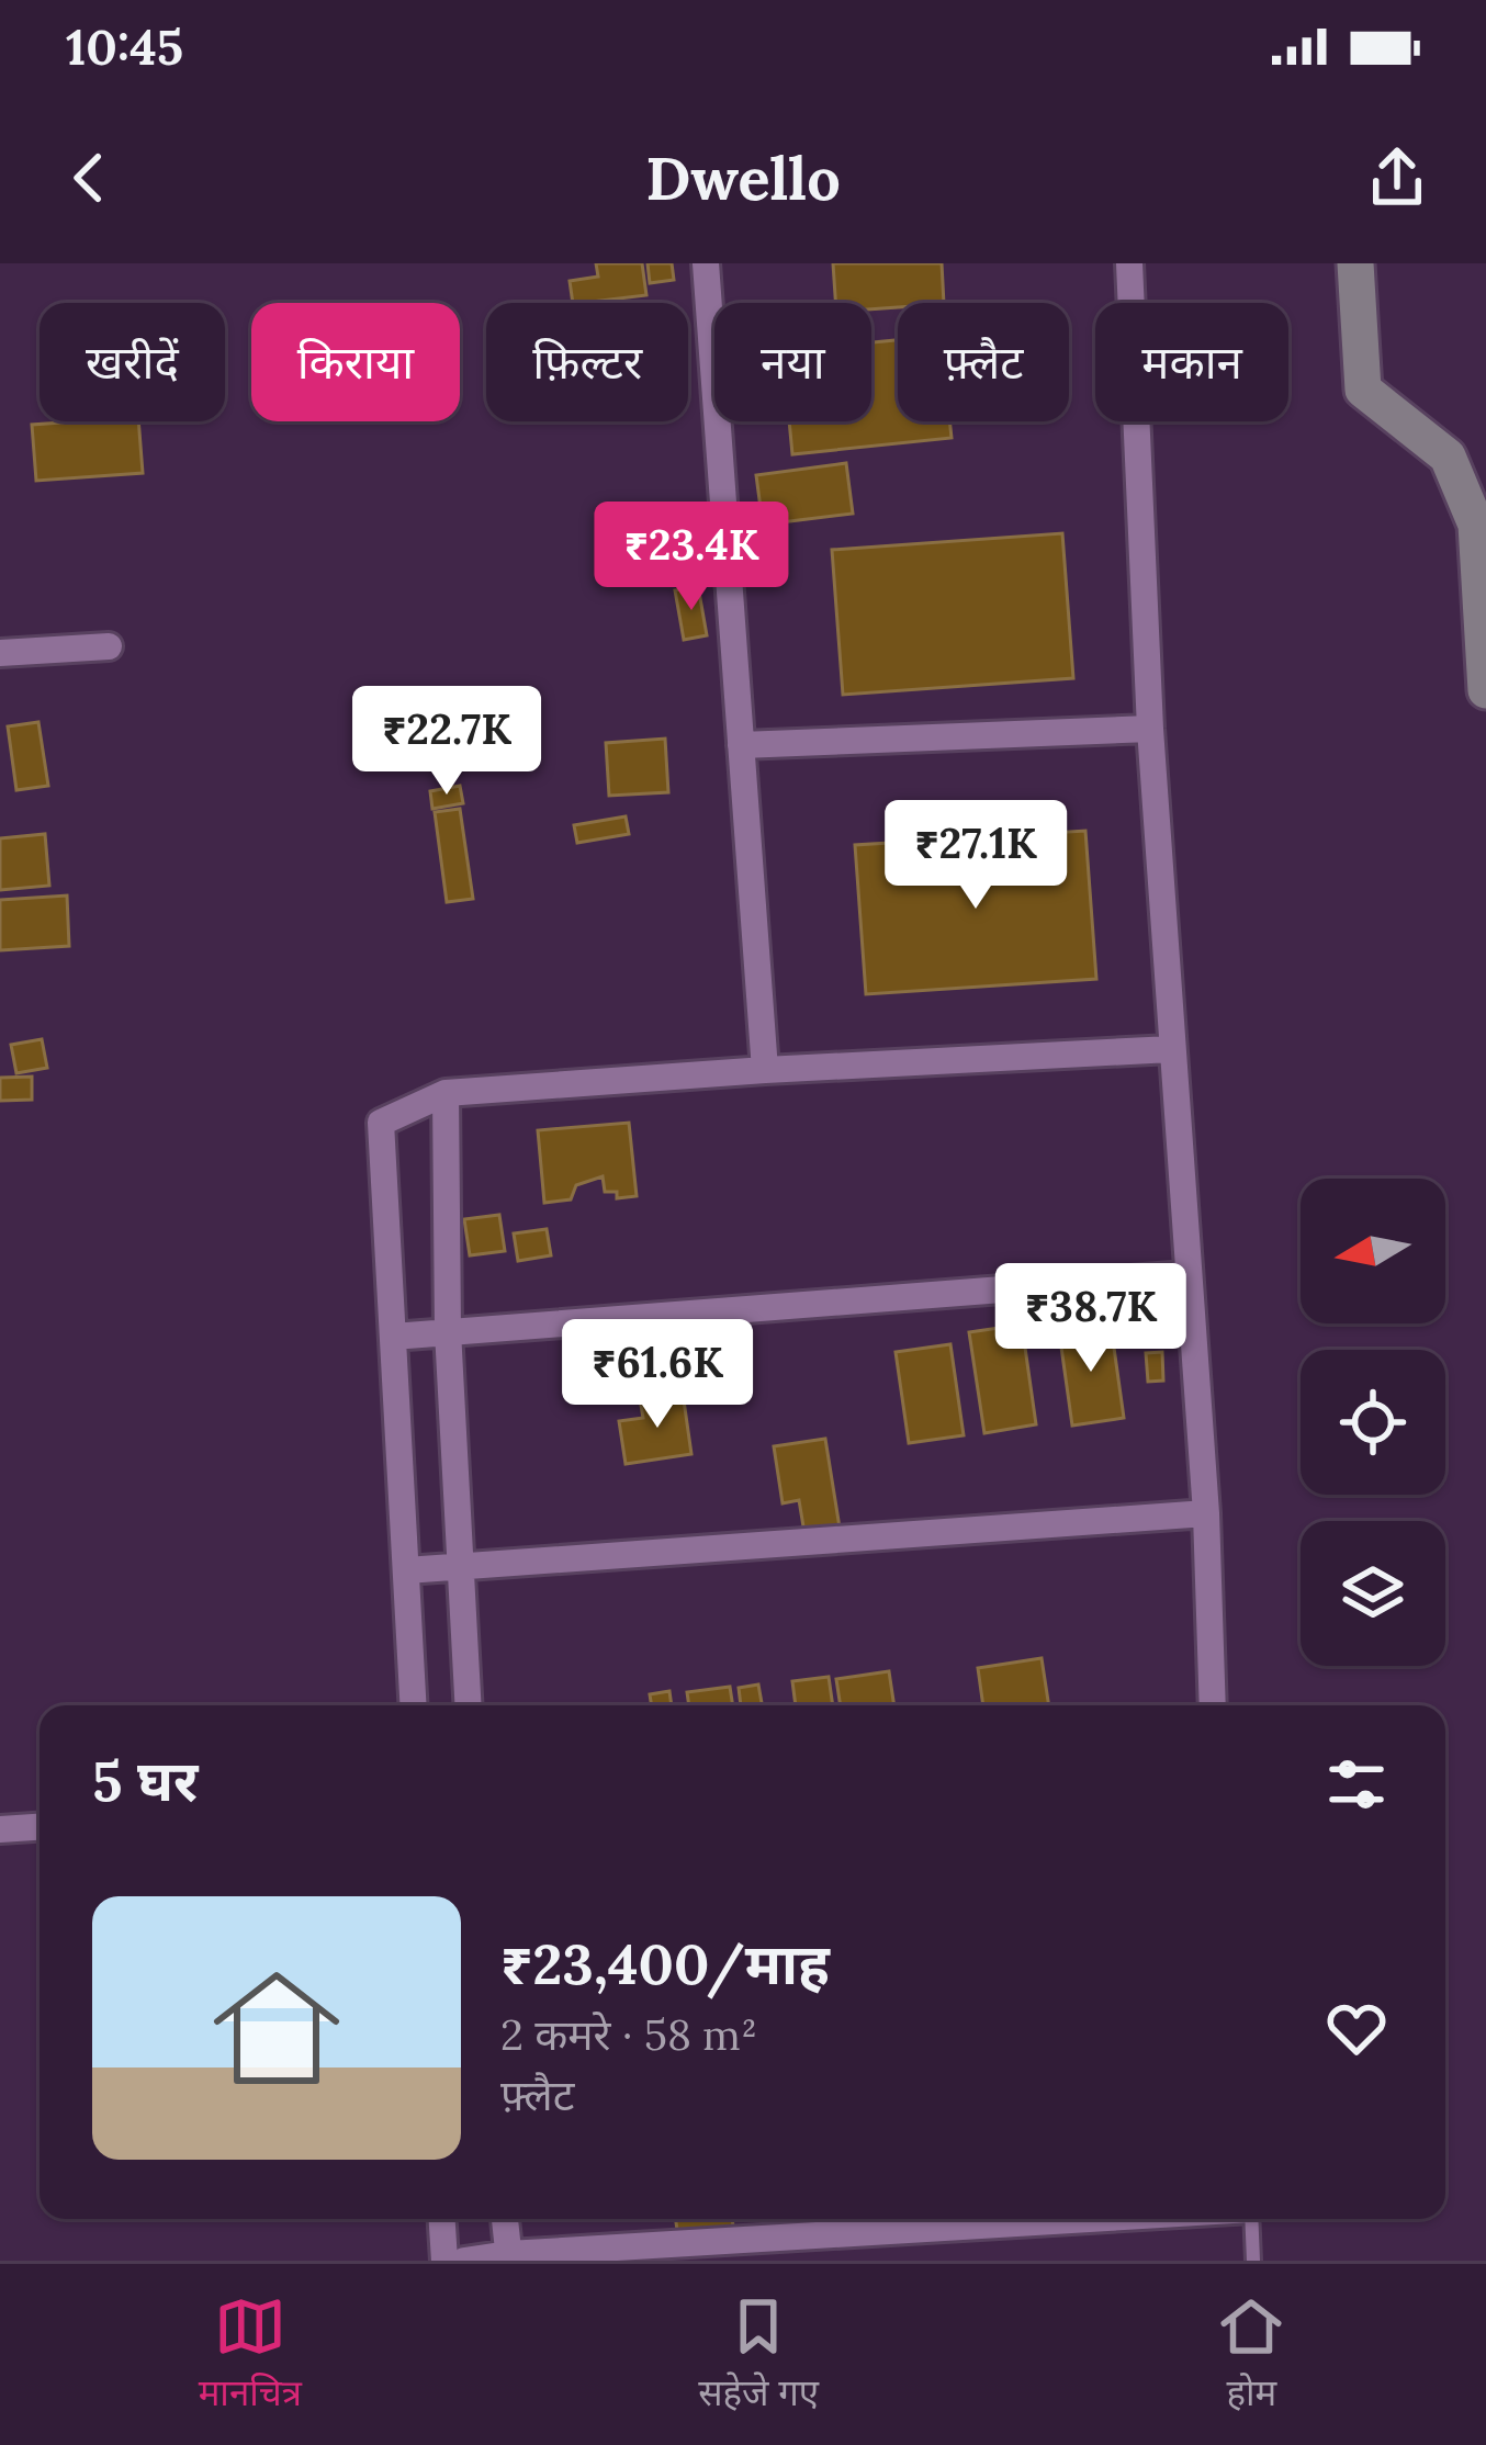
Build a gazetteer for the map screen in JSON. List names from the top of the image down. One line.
{"north":"left","page":{"status":"10:45","header":"Dwello","chip":["खरीदें","किराया","फ़िल्टर","नया","फ़्लैट","मकान"],"price":["₹23.4K","₹22.7K","₹27.1K","₹38.7K","₹61.6K"],"heading":"5 घर","list":[{"name":"₹23,400/माह","note":"2 कमरे · 58 m² · फ़्लैट"}],"tabs":["मानचित्र","सहेजे गए","होम"]}}
